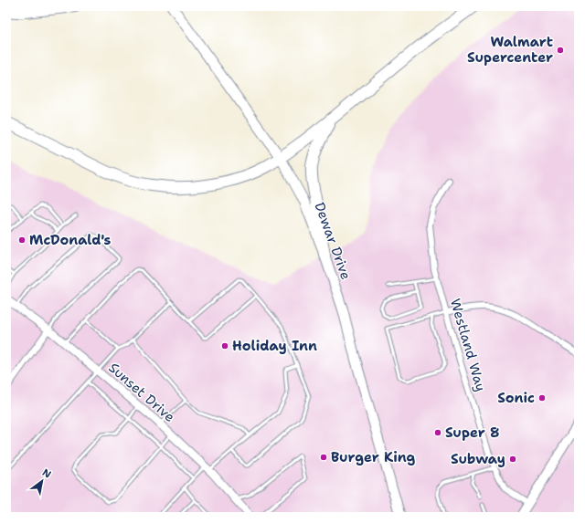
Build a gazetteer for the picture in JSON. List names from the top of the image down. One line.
{"streets":{"main road":["Dewar Drive"],"street":["Westland Way","Sunset Drive"]},"places":["Walmart Supercenter","McDonald's","Holiday Inn","Sonic","Super 8","Burger King","Subway"],"north":"top right"}
